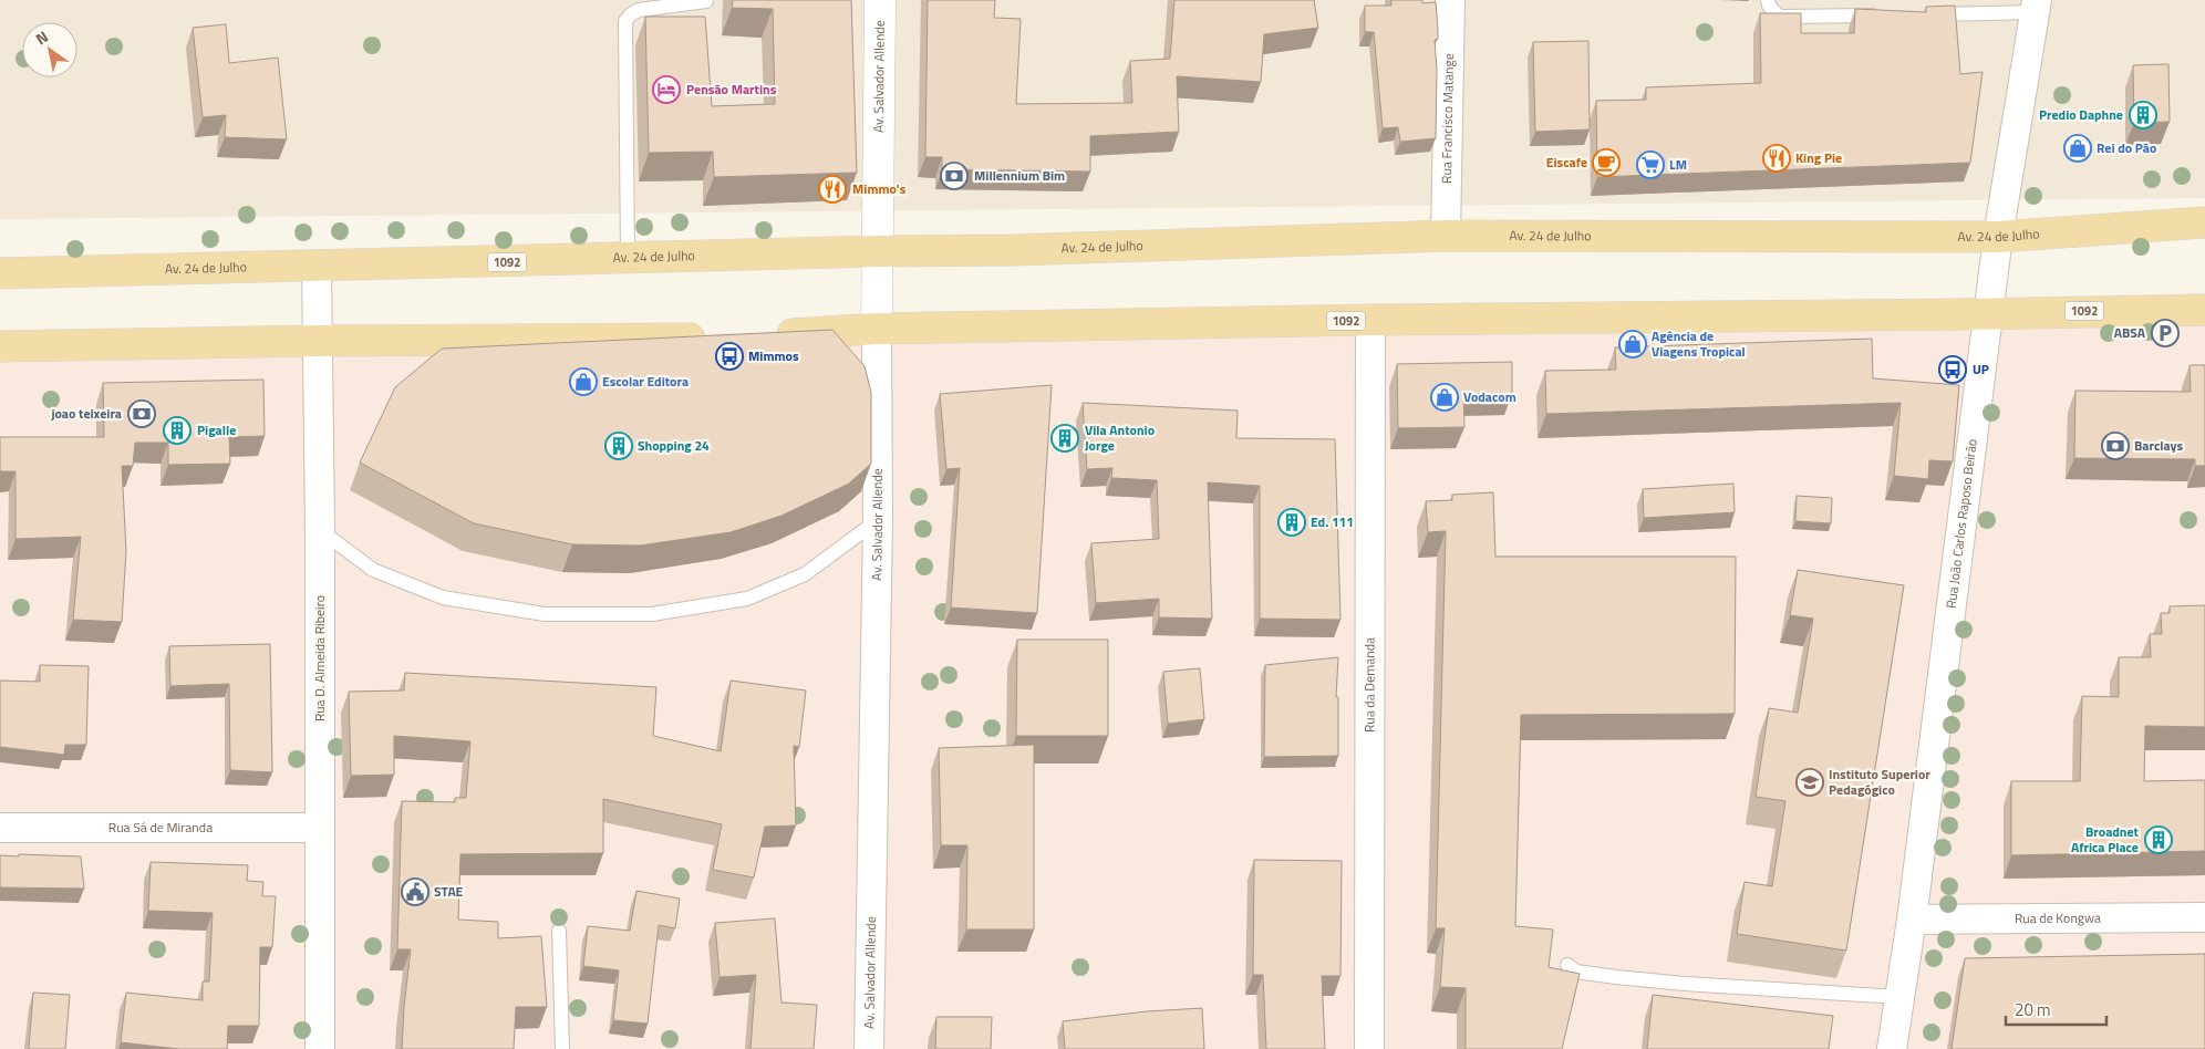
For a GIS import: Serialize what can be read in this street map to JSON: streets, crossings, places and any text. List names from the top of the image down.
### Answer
{
  "streets": {
    "main road": ["Av. 24 de Julho", "1092"],
    "street": [
      "Av. Salvador Allende",
      "Rua Francisco Matange",
      "Rua João Carlos Raposo Beirão",
      "Rua D. Almeida Ribeiro",
      "Rua da Demanda",
      "Rua Sá de Miranda",
      "Rua de Kongwa"
    ]
  },
  "crossings": [
    ["Av. Salvador Allende", "Av. 24 de Julho"],
    ["Av. Salvador Allende", "1092"],
    ["Rua Francisco Matange", "Av. 24 de Julho"],
    ["Av. 24 de Julho", "Rua João Carlos Raposo Beirão"],
    ["Av. 24 de Julho", "Rua D. Almeida Ribeiro"],
    ["1092", "Rua João Carlos Raposo Beirão"],
    ["1092", "Rua da Demanda"],
    ["Rua João Carlos Raposo Beirão", "Rua de Kongwa"],
    ["Rua D. Almeida Ribeiro", "Rua Sá de Miranda"]
  ],
  "places": {
    "hotel": ["Pensão Martins"],
    "building": [
      "Predio Daphne",
      "Pigalle",
      "Vila Antonio Jorge",
      "Shopping 24",
      "Ed. 111",
      "Broadnet Africa Place"
    ],
    "shop": [
      "Rei do Pão",
      "Agência de Viagens Tropical",
      "Escolar Editora",
      "Vodacom"
    ],
    "restaurant": ["King Pie", "Mimmo's"],
    "cafe": ["Eiscafe"],
    "supermarket": ["LM"],
    "bank": ["Millennium Bim", "joao teixeira", "Barclays"],
    "parking": ["ABSA"],
    "bus stop": ["Mimmos", "UP"],
    "school or university": ["Instituto Superior Pedagógico"],
    "public building": ["STAE"]
  },
  "scale_bar": "20 m",
  "north": "top left"
}
